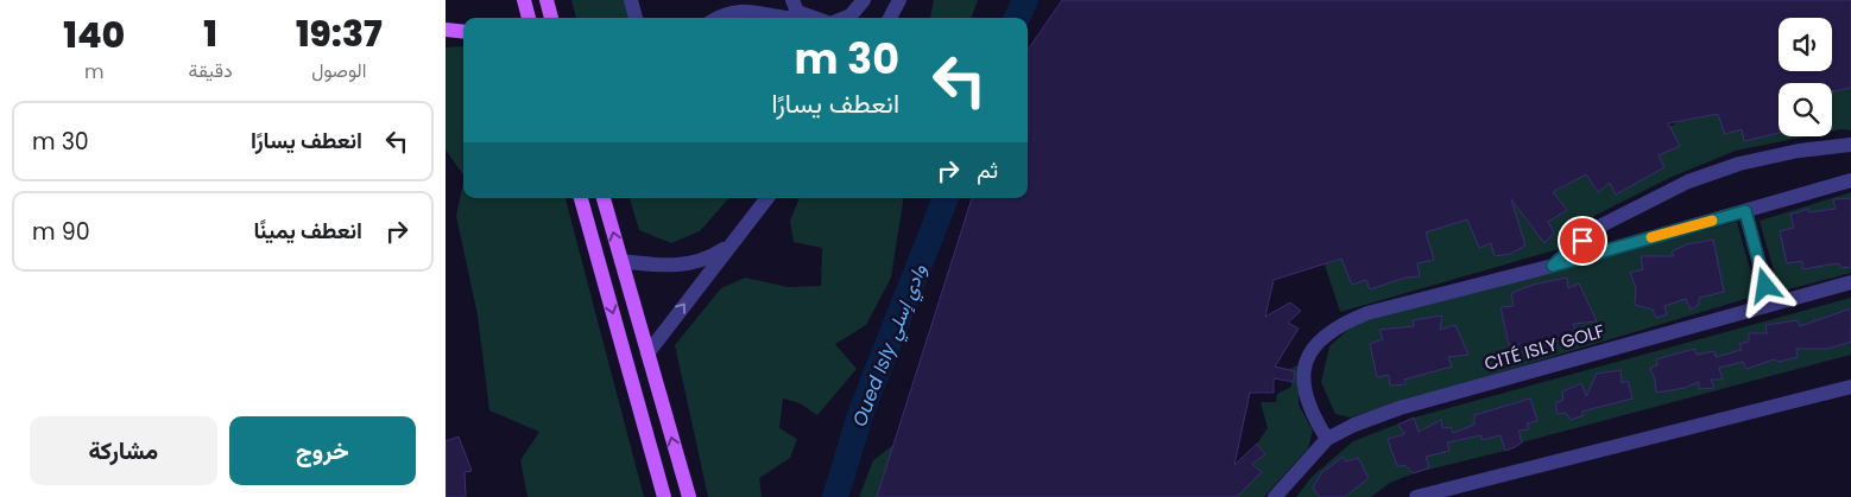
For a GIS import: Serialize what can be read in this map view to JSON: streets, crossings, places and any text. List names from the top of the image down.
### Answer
{
  "streets": {
    "street": ["CITÉ ISLY GOLF"]
  },
  "water": ["Oued Isly وادي إسلي"],
  "page": {
    "eta": [
      "19:37",
      "الوصول",
      "1",
      "دقيقة",
      "140",
      "m"
    ],
    "turn": ["30 m", "انعطف يسارًا"],
    "list": [
      {
        "name": "انعطف يسارًا",
        "value": "30 m"
      },
      {
        "name": "انعطف يمينًا",
        "value": "90 m"
      }
    ],
    "then": "ثم",
    "buttons": ["خروج", "مشاركة"]
  }
}
